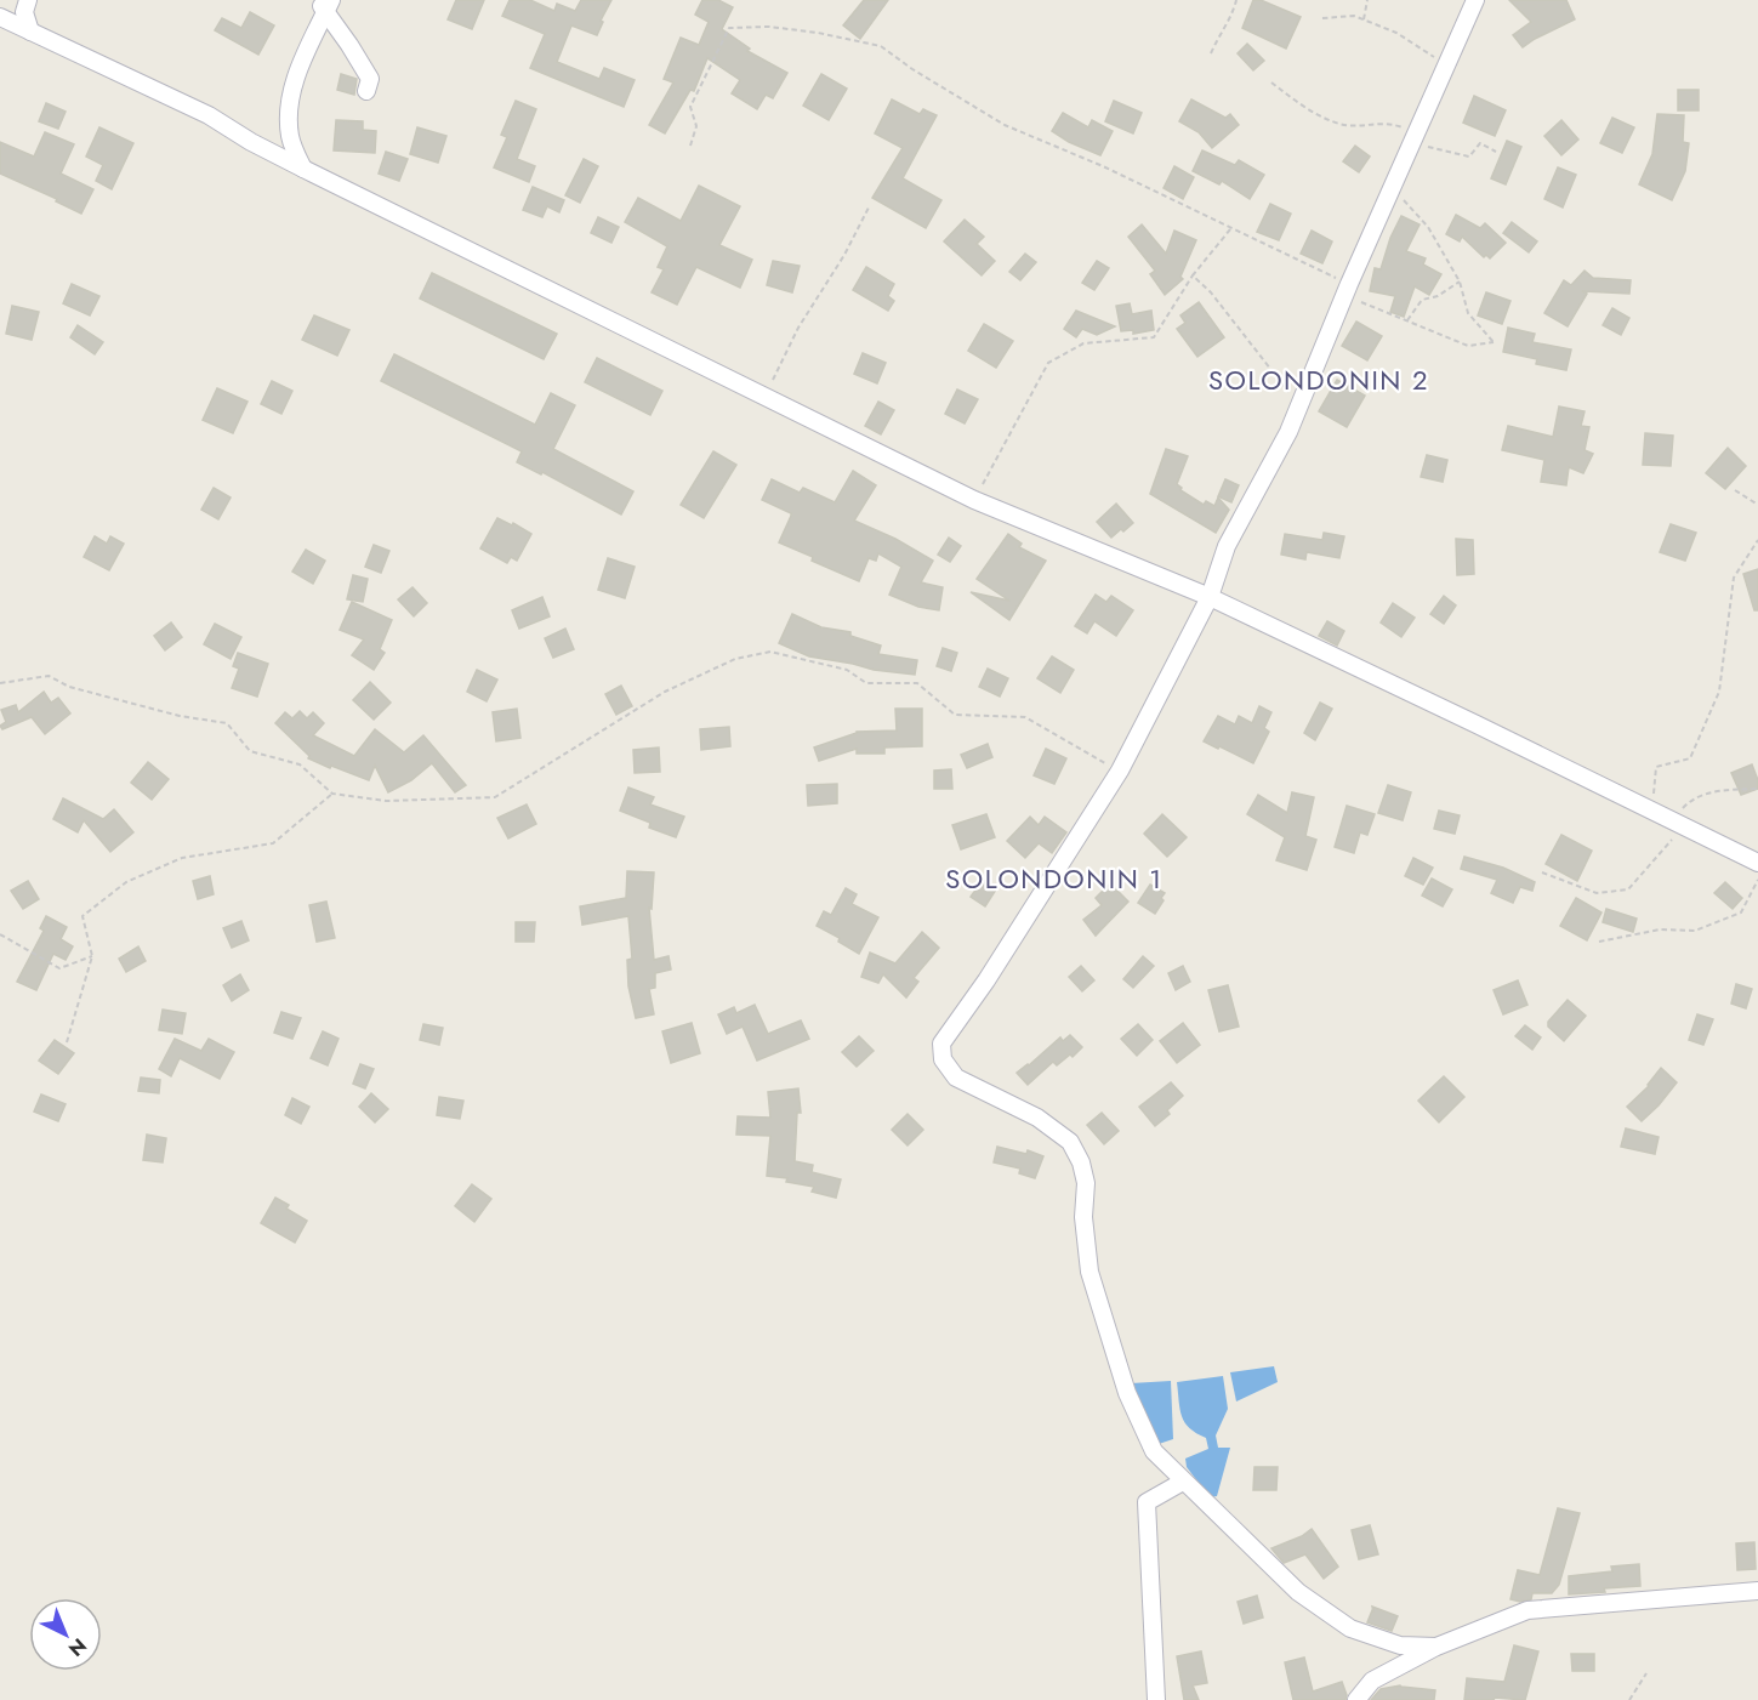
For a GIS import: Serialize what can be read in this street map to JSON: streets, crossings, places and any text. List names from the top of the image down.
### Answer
{
  "districts": ["SOLONDONIN 2", "SOLONDONIN 1"],
  "north": "bottom right"
}
